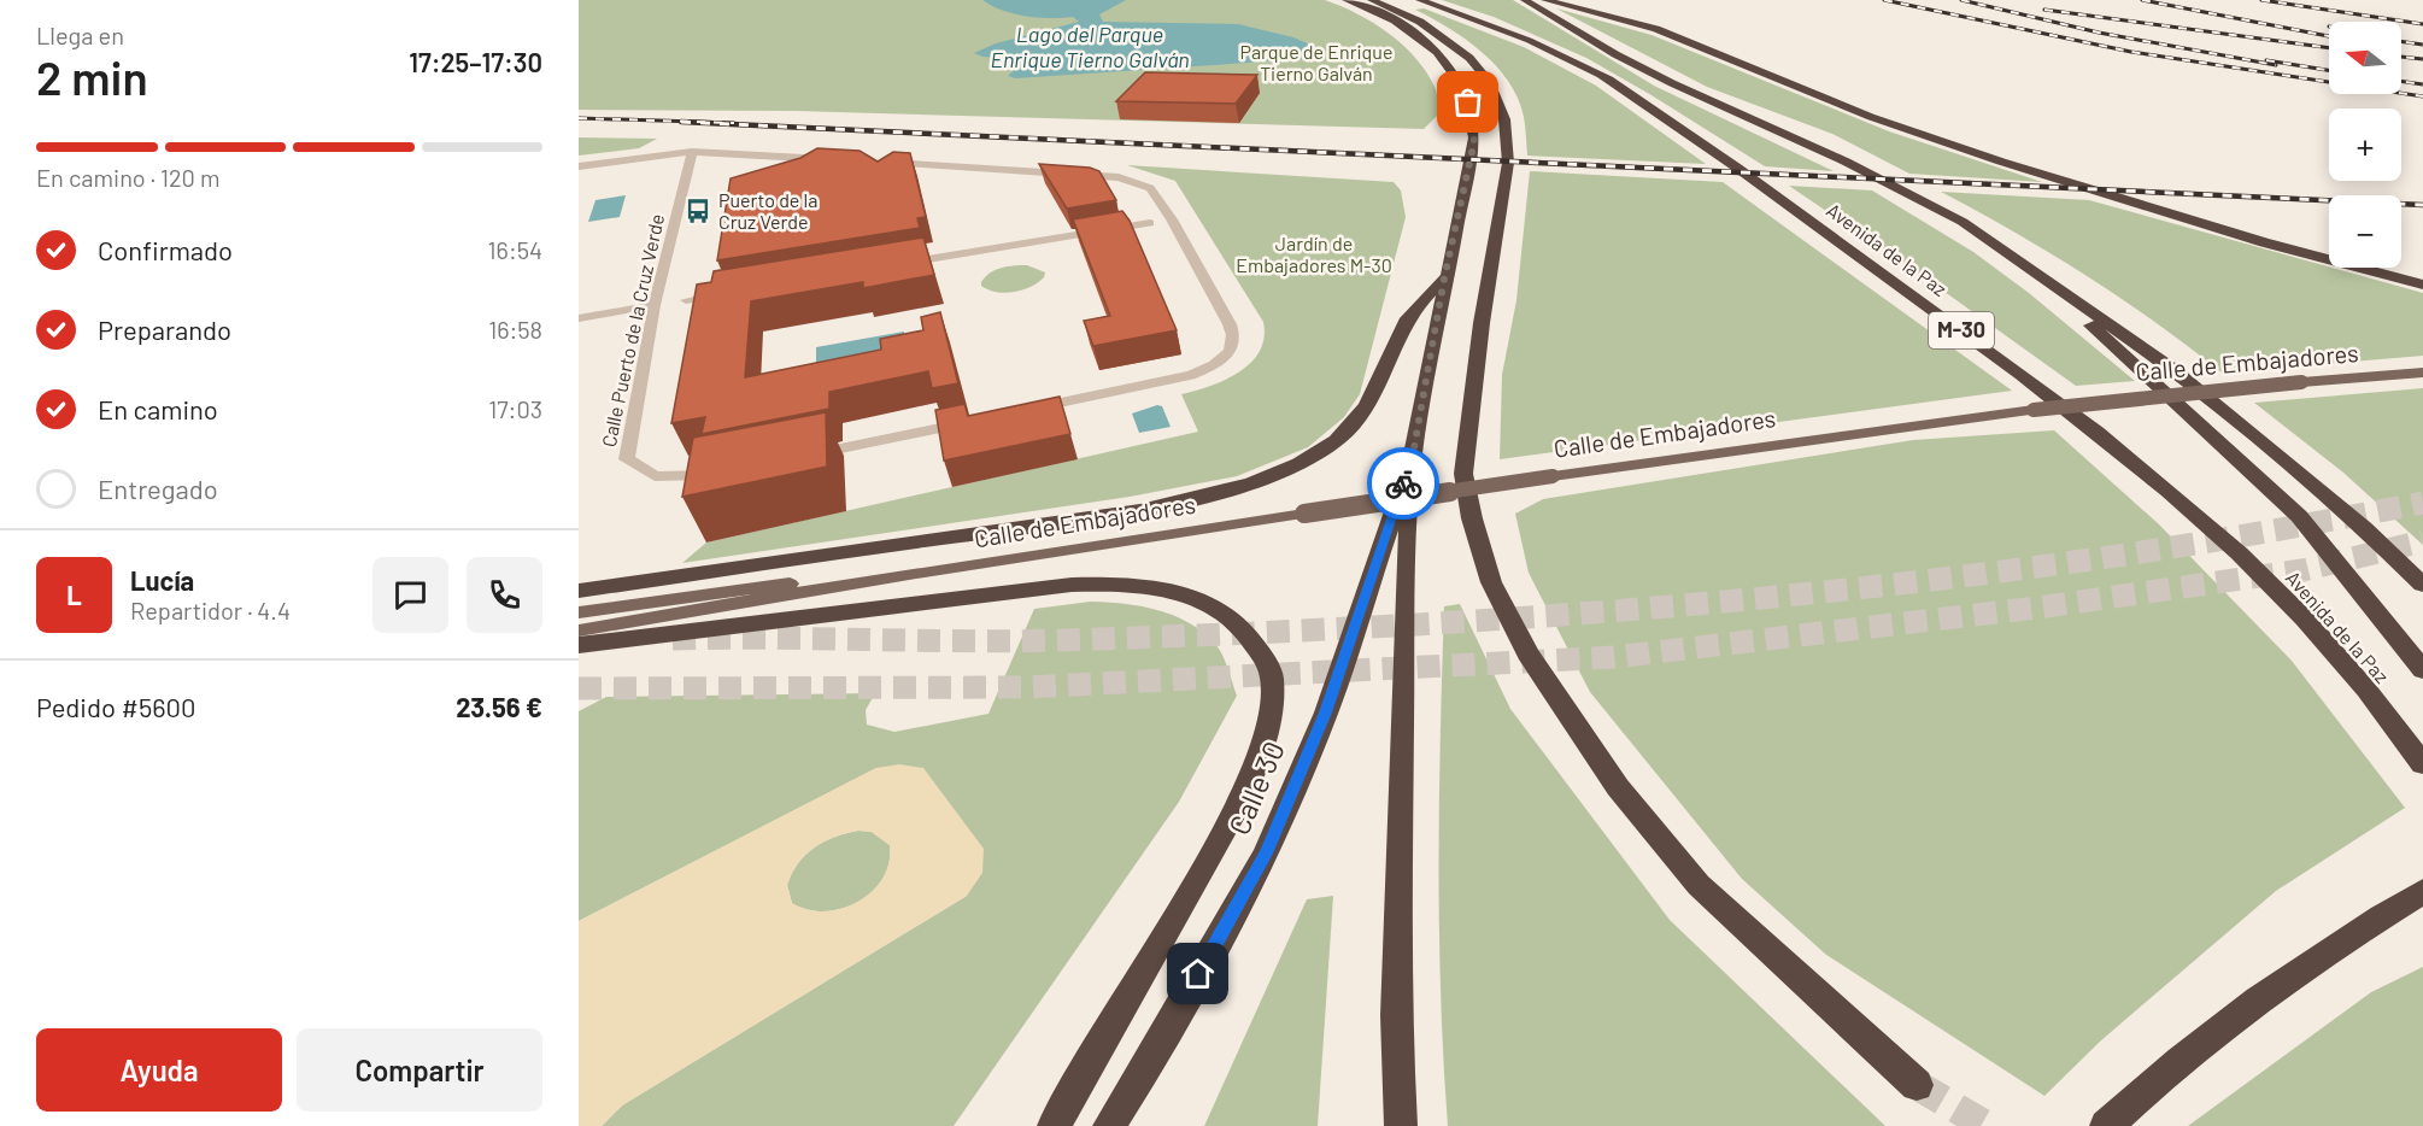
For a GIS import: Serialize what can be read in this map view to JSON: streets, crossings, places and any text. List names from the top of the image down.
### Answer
{
  "streets": {
    "highway": ["Avenida de la Paz", "M-30", "Calle 30"],
    "main road": ["Calle de Embajadores"],
    "street": ["Calle Puerto de la Cruz Verde"]
  },
  "water": ["Lago del Parque Enrique Tierno Galván"],
  "parks": ["Parque de Enrique Tierno Galván", "Jardín de Embajadores M-30"],
  "places": {
    "bus stop": ["Puerto de la Cruz Verde"]
  },
  "north": "left",
  "page": {
    "heading": ["2 min", "Llega en", "17:25–17:30"],
    "panel": [
      "Lucía",
      "Repartidor · 4.4",
      "Pedido #5600",
      "23.56 €"
    ],
    "map_buttons": ["+", "−"],
    "bar": "En camino · 120 m",
    "list": [
      ["Confirmado", "16:54"],
      ["Preparando", "16:58"],
      ["En camino", "17:03"],
      "Entregado"
    ],
    "round": "L",
    "buttons": ["Ayuda", "Compartir"]
  }
}
